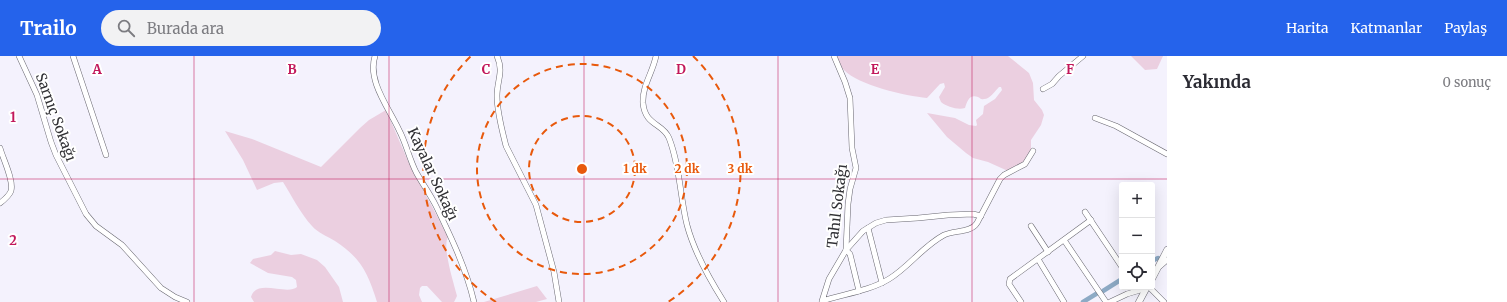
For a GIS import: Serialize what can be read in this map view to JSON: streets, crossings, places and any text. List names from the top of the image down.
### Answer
{
  "streets": {
    "street": ["Sarnıç Sokağı", "Kayalar Sokağı", "Tahıl Sokağı"]
  },
  "page": {
    "header": "Trailo",
    "search": "Burada ara",
    "nav": ["Harita", "Katmanlar", "Paylaş"],
    "heading": ["Yakında", "0 sonuç"],
    "map_buttons": ["+", "−"]
  },
  "grid": {
    "columns": [
      "A",
      "B",
      "C",
      "D",
      "E",
      "F"
    ],
    "rows": ["1", "2"]
  },
  "rings": ["1 dk", "2 dk", "3 dk"]
}
